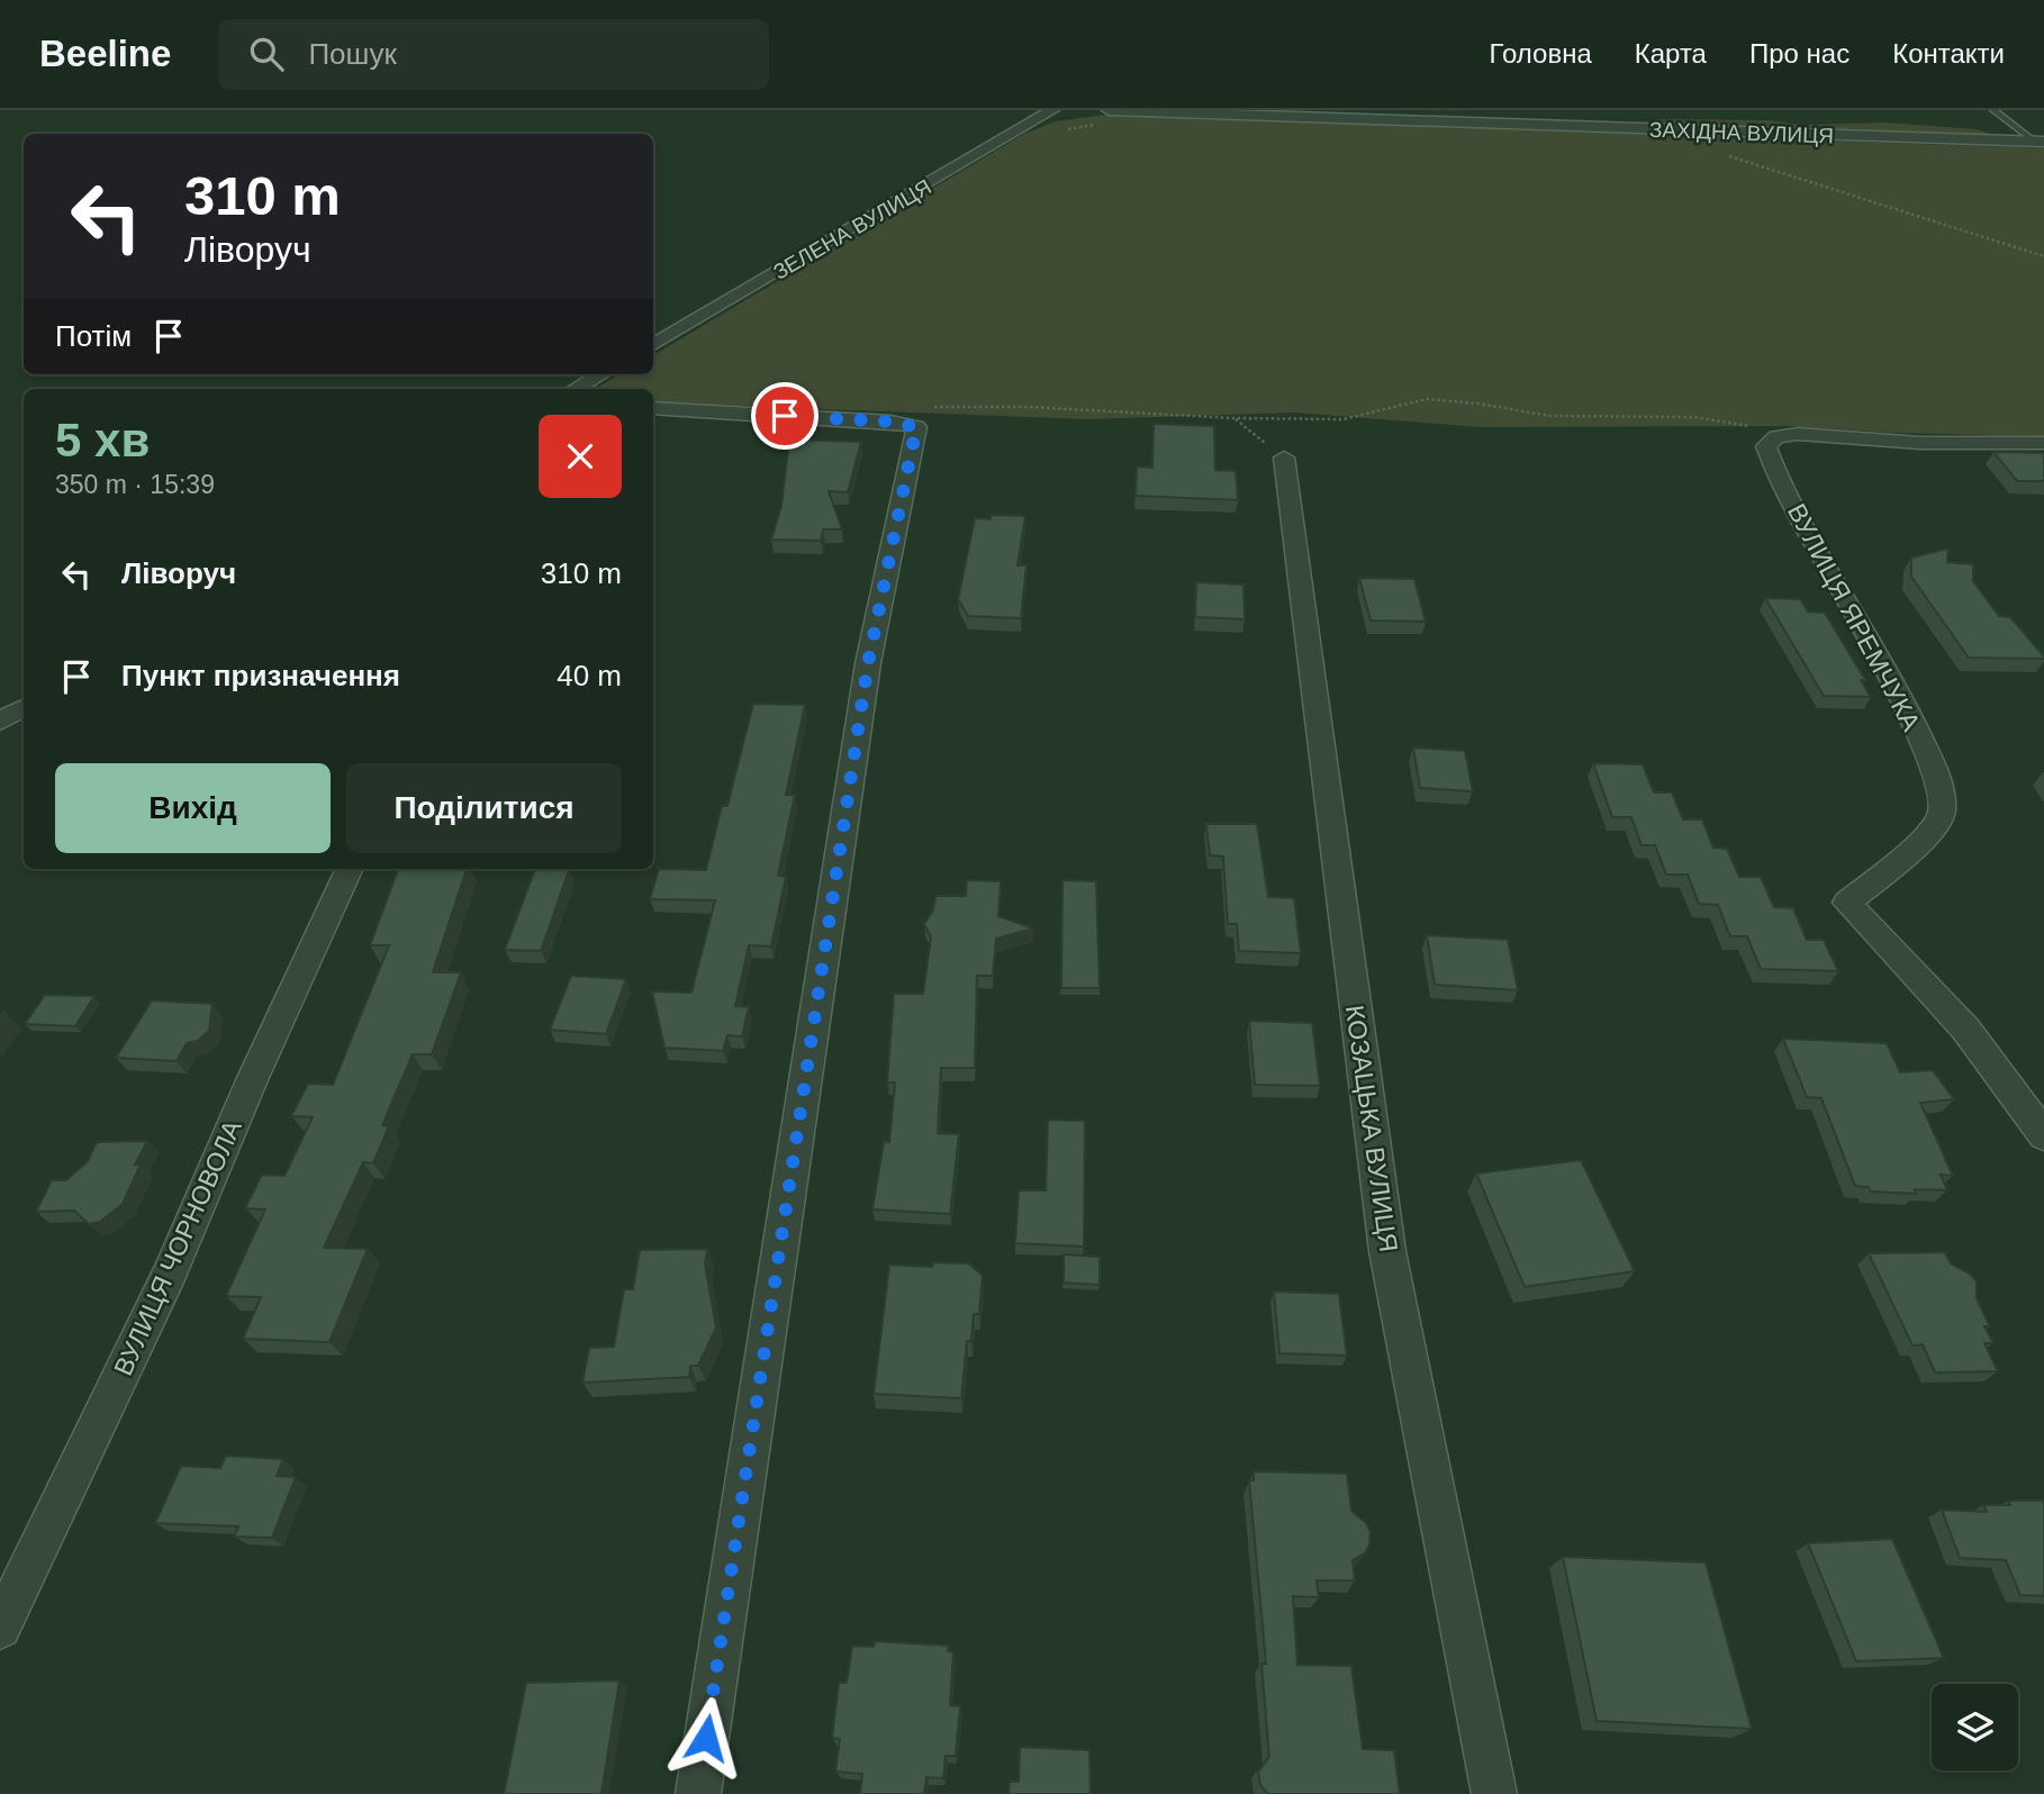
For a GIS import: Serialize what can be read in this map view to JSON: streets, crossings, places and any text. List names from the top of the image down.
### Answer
{
  "streets": {
    "street": [
      "ЗАХІДНА ВУЛИЦЯ",
      "ЗЕЛЕНА ВУЛИЦЯ",
      "ВУЛИЦЯ ЯРЕМЧУКА",
      "КОЗАЦЬКА ВУЛИЦЯ",
      "ВУЛИЦЯ ЧОРНОВОЛА"
    ]
  },
  "page": {
    "header": "Beeline",
    "search": "Пошук",
    "nav": [
      "Головна",
      "Карта",
      "Про нас",
      "Контакти"
    ],
    "turn": ["310 m", "Ліворуч"],
    "then": "Потім",
    "heading": ["5 хв", "350 m · 15:39"],
    "list": [
      {
        "name": "Ліворуч",
        "value": "310 m"
      },
      {
        "name": "Пункт призначення",
        "value": "40 m"
      }
    ],
    "buttons": ["Вихід", "Поділитися"]
  }
}
